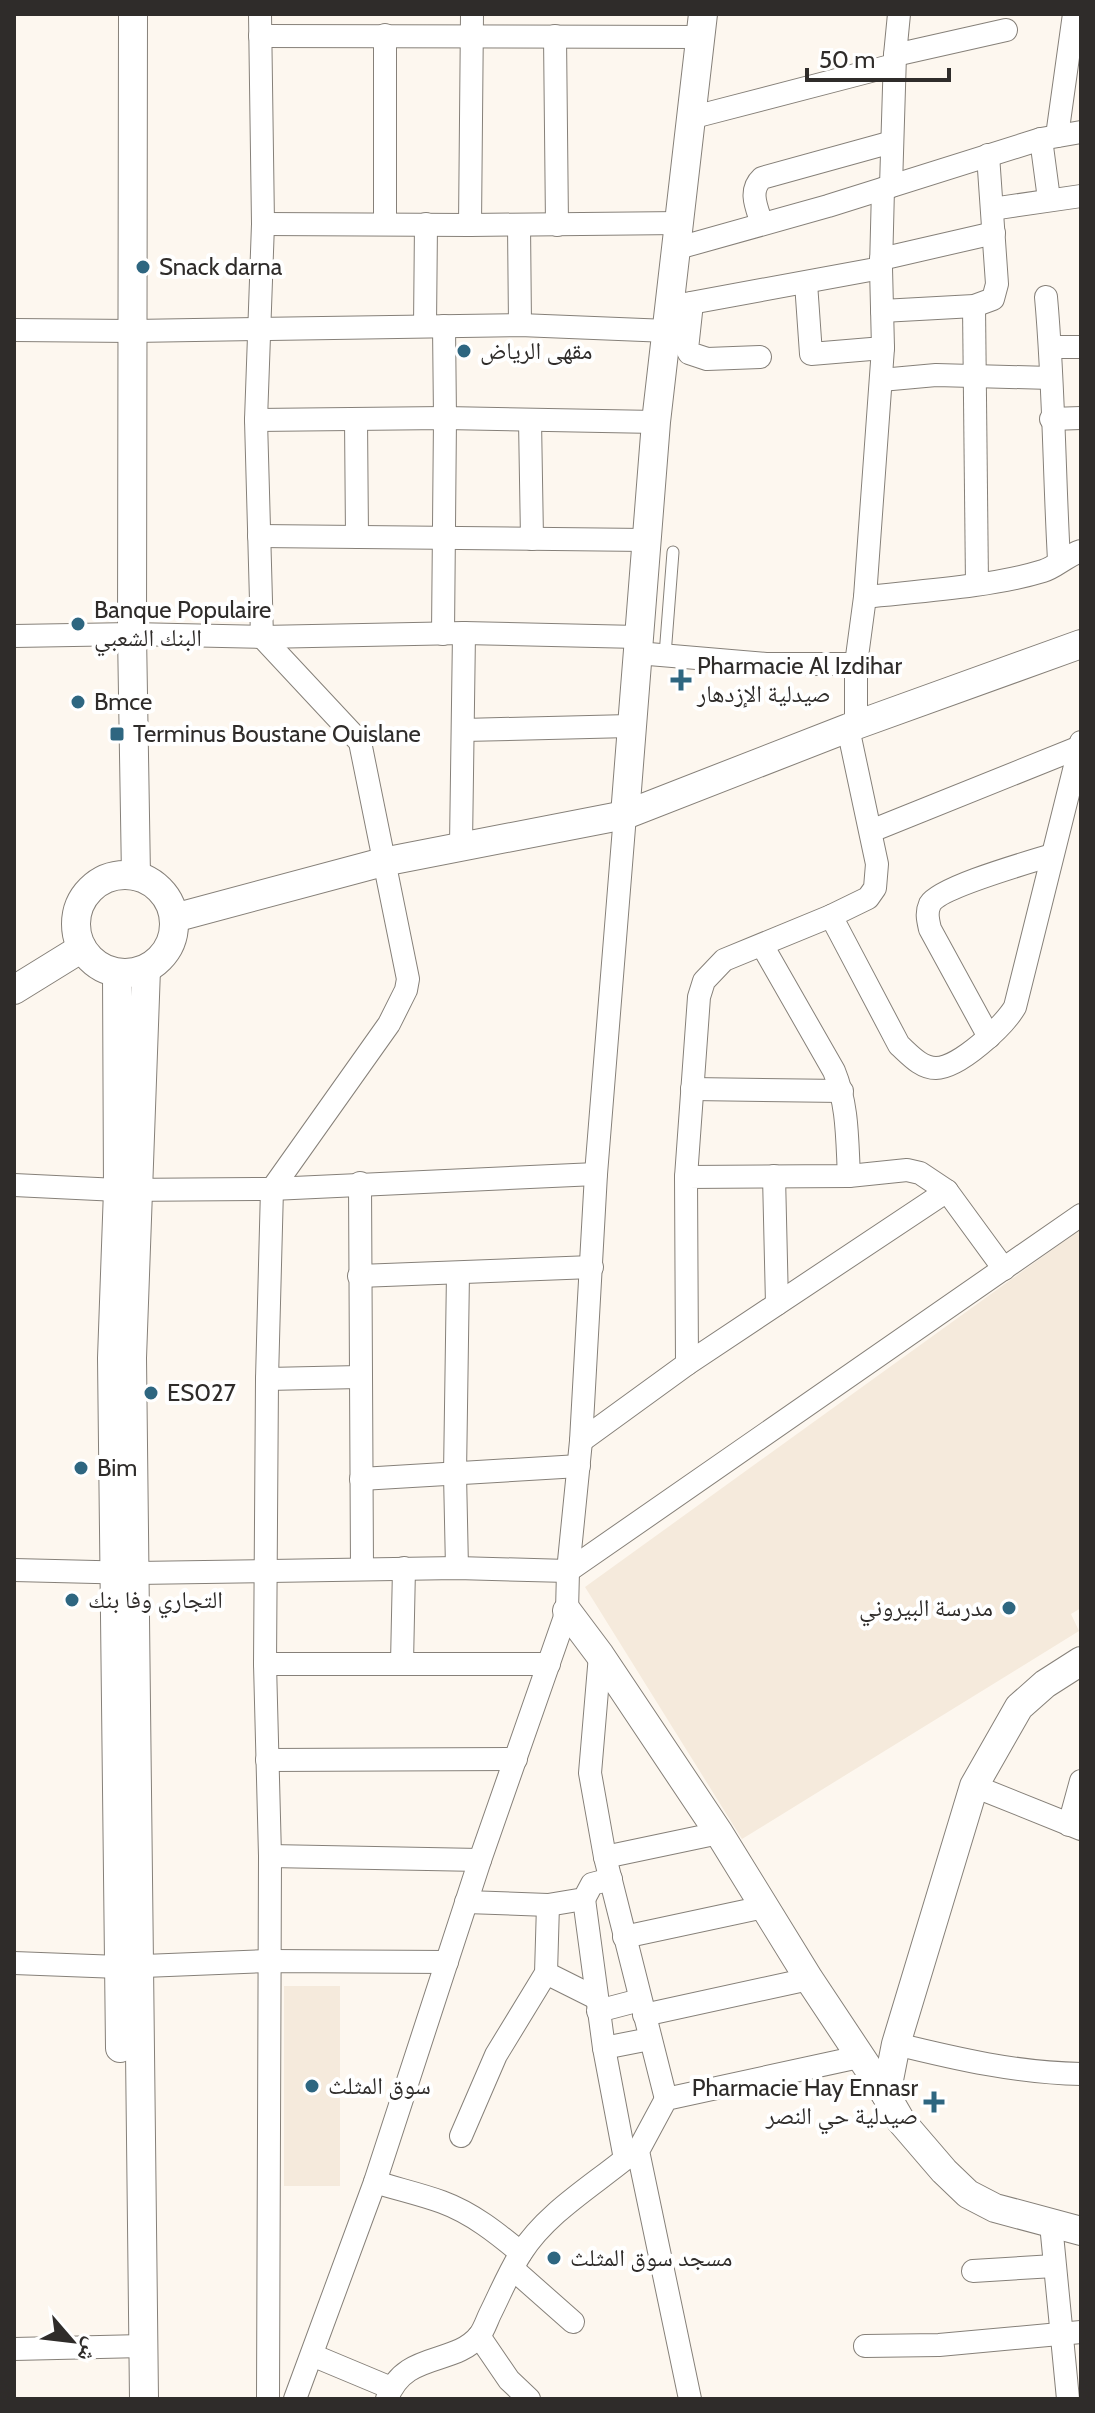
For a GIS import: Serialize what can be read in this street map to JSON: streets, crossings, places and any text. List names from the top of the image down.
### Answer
{
  "places": {
    "other": [
      "Snack darna",
      "مقهى الرياض",
      "Banque Populaire البنك الشعبي",
      "Bmce",
      "ES027",
      "Bim",
      "التجاري وفا بنك",
      "مدرسة البيروني",
      "سوق المثلث",
      "مسجد سوق المثلث"
    ],
    "health": ["Pharmacie Al Izdihar صيدلية الإزدهار", "Pharmacie Hay Ennasr صيدلية حي النصر"],
    "transit": ["Terminus Boustane Ouislane"]
  },
  "scale_bar": "50 m",
  "north": "bottom right"
}
